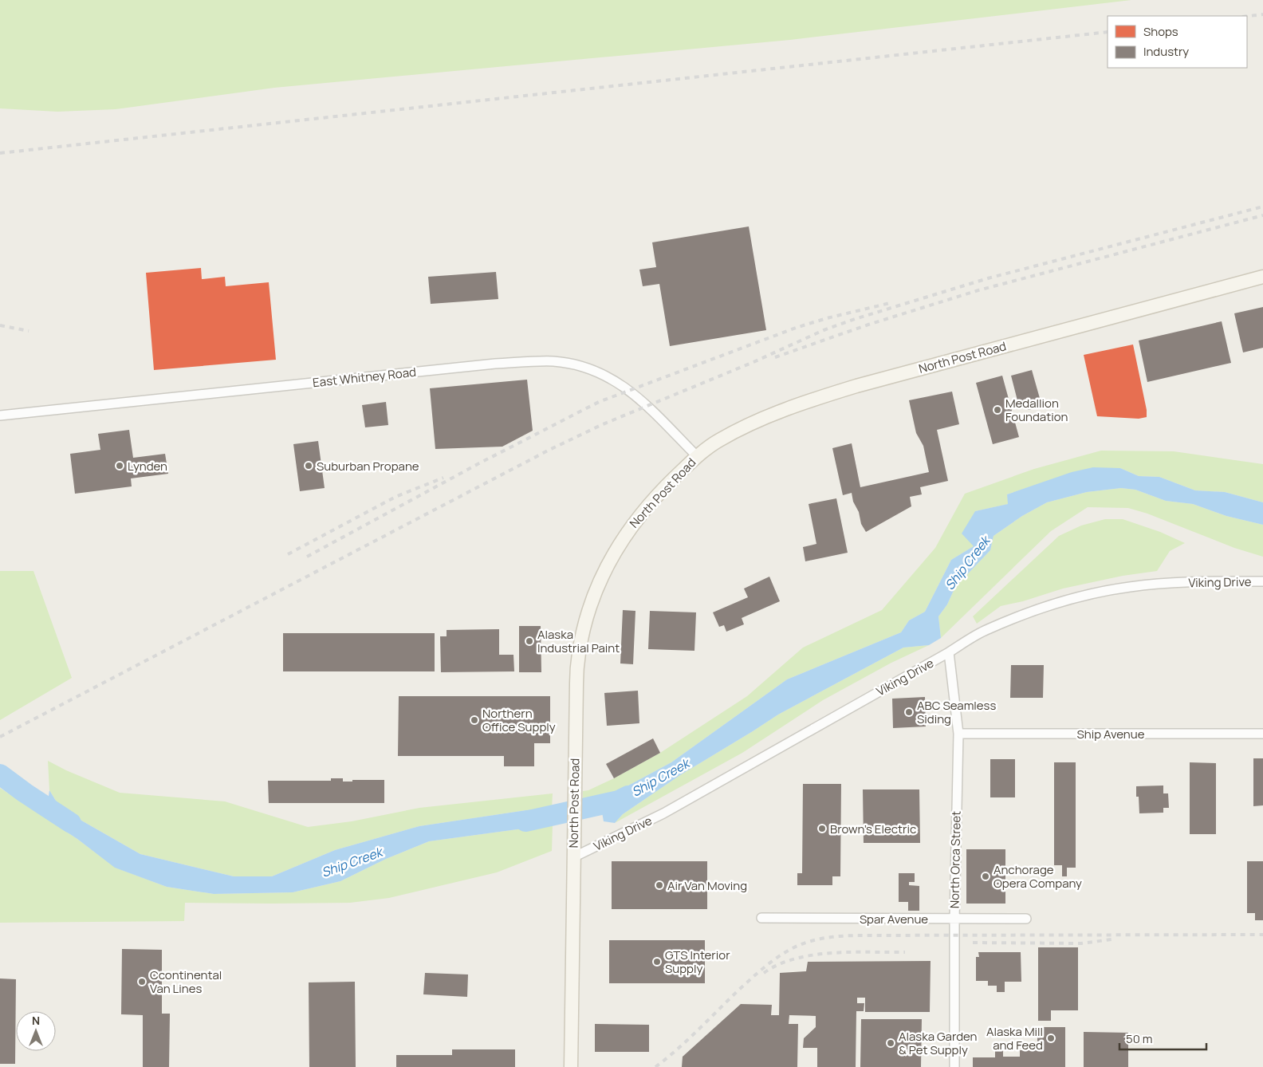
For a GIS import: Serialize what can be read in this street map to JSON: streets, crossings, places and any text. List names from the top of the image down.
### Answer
{
  "streets": {
    "street": [
      "North Post Road",
      "East Whitney Road",
      "Viking Drive",
      "Ship Avenue",
      "North Orca Street",
      "Spar Avenue"
    ]
  },
  "crossings": [
    ["North Post Road", "East Whitney Road"],
    ["North Post Road", "Viking Drive"],
    ["Viking Drive", "North Orca Street"],
    ["Ship Avenue", "North Orca Street"],
    ["North Orca Street", "Spar Avenue"]
  ],
  "water": ["Ship Creek"],
  "places": [
    "Medallion Foundation",
    "Lynden",
    "Suburban Propane",
    "Alaska Industrial Paint",
    "ABC Seamless Siding",
    "Northern Office Supply",
    "Brown's Electric",
    "Anchorage Opera Company",
    "Air Van Moving",
    "GTS Interior Supply",
    "Ccontinental Van Lines",
    "Alaska Mill and Feed",
    "Alaska Garden & Pet Supply"
  ],
  "legend": ["Shops", "Industry"],
  "scale_bar": "50 m",
  "north": "top"
}
